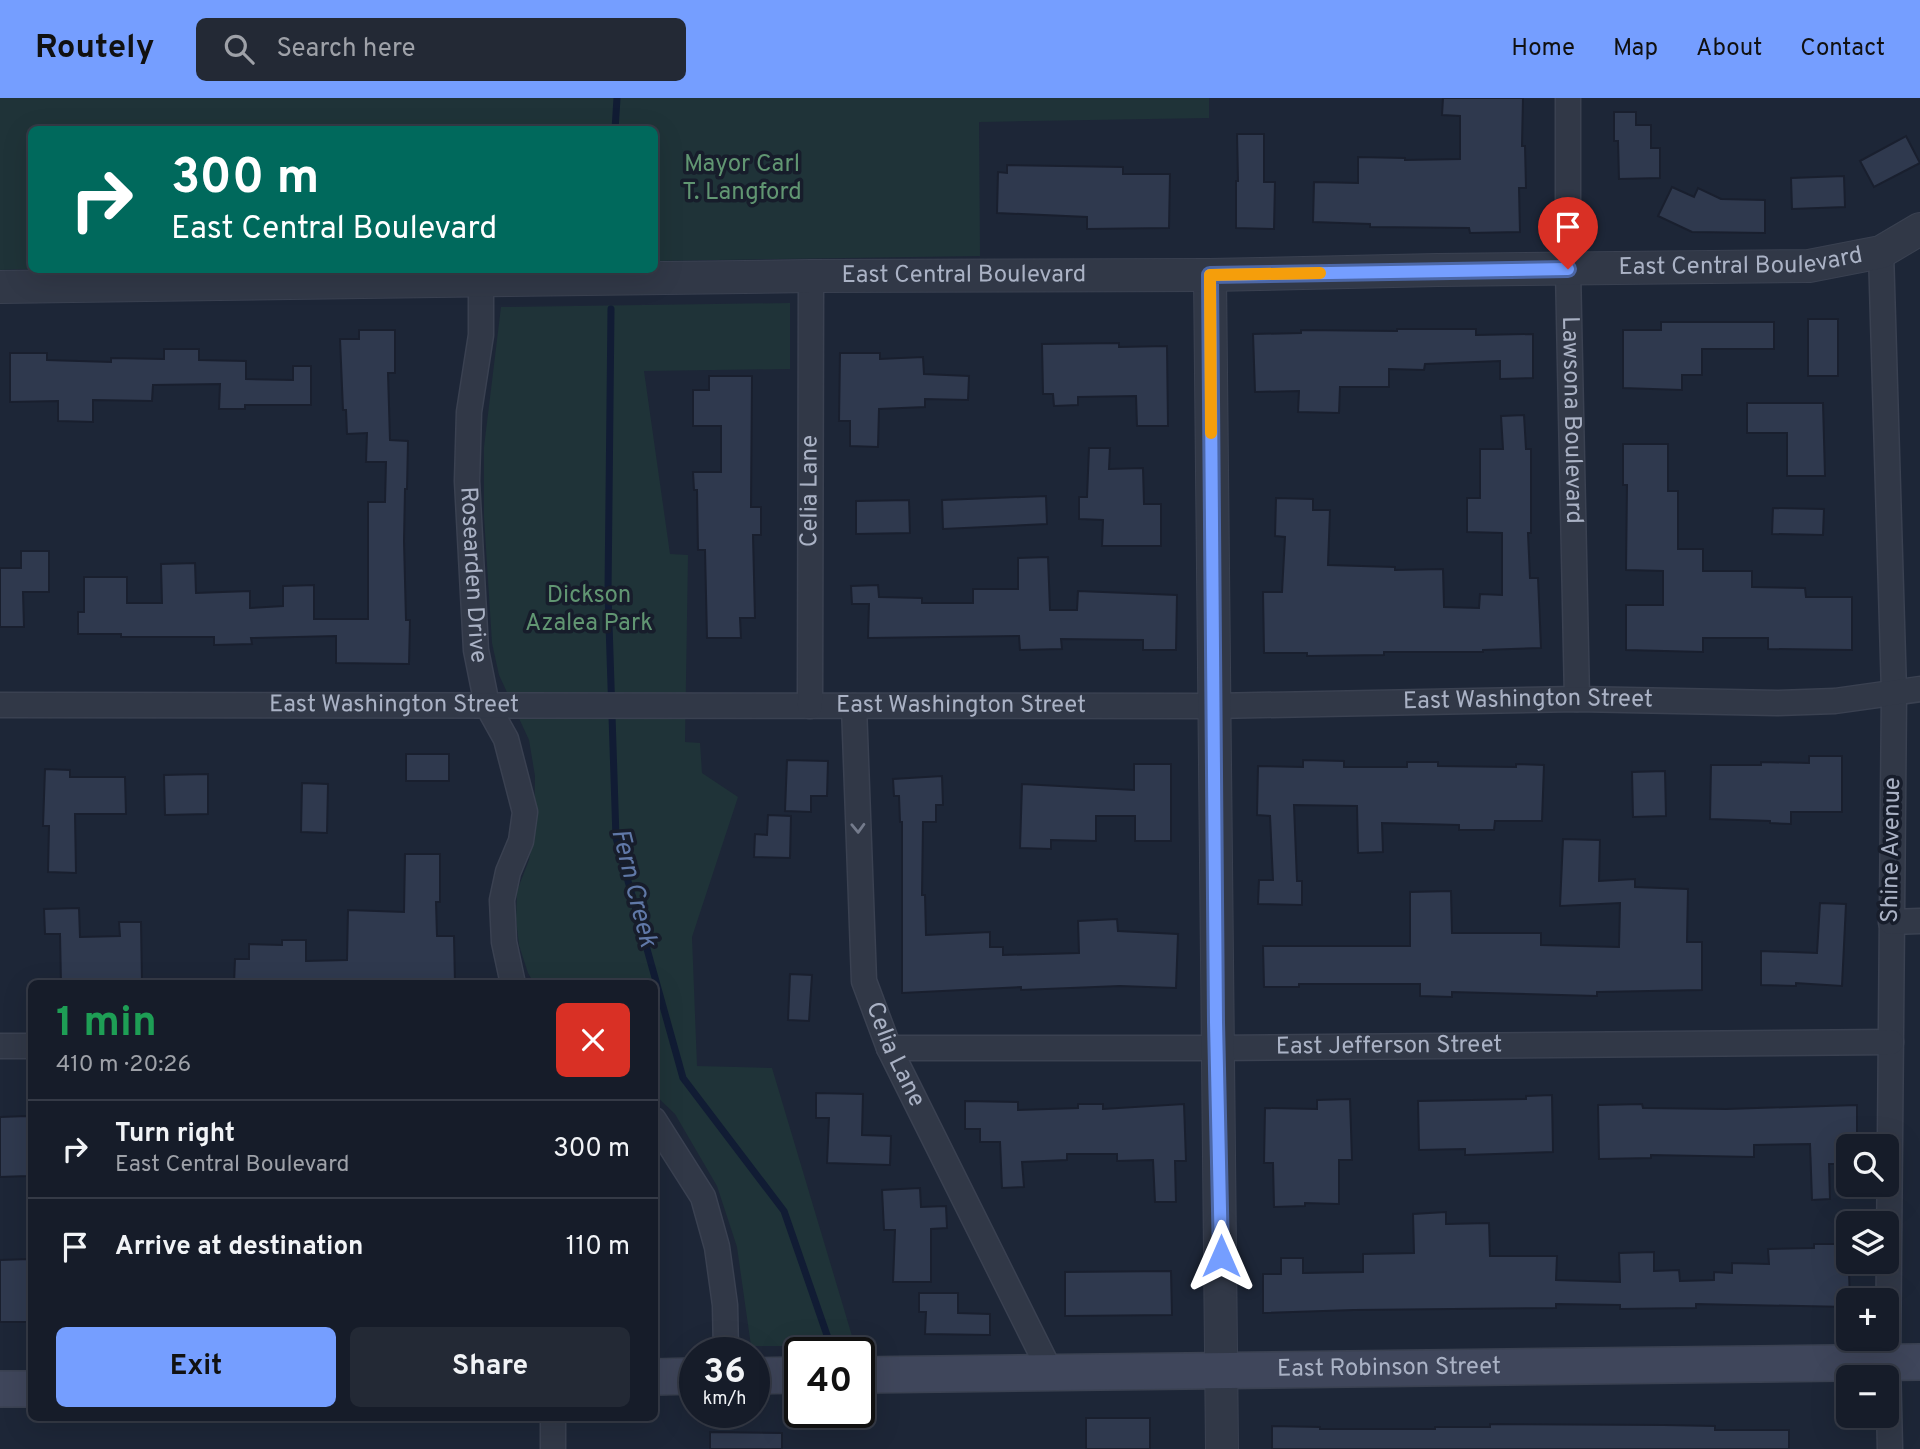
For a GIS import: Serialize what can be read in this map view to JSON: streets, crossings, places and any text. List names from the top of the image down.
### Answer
{
  "streets": {
    "main road": ["East Robinson Street"],
    "street": [
      "East Central Boulevard",
      "Lawsona Boulevard",
      "Celia Lane",
      "Rosearden Drive",
      "East Washington Street",
      "Shine Avenue",
      "East Jefferson Street"
    ]
  },
  "crossings": [
    ["East Central Boulevard", "Lawsona Boulevard"],
    ["East Central Boulevard", "Celia Lane"],
    ["East Central Boulevard", "Rosearden Drive"],
    ["East Central Boulevard", "Shine Avenue"],
    ["Lawsona Boulevard", "East Washington Street"],
    ["Celia Lane", "East Washington Street"],
    ["Celia Lane", "East Jefferson Street"],
    ["Celia Lane", "East Robinson Street"],
    ["Rosearden Drive", "East Washington Street"],
    ["East Washington Street", "Shine Avenue"],
    ["Shine Avenue", "East Jefferson Street"],
    ["Shine Avenue", "East Robinson Street"]
  ],
  "water": ["Fern Creek"],
  "parks": ["Mayor Carl T. Langford", "Dickson Azalea Park"],
  "page": {
    "header": "Routely",
    "search": "Search here",
    "nav": [
      "Home",
      "Map",
      "About",
      "Contact"
    ],
    "turn": ["300 m", "East Central Boulevard"],
    "heading": ["1 min", "410 m · 20:26"],
    "list": [
      {
        "name": "Turn right",
        "note": "East Central Boulevard",
        "value": "300 m"
      },
      {
        "name": "Arrive at destination",
        "value": "110 m"
      }
    ],
    "map_buttons": ["+", "−"],
    "buttons": ["Exit", "Share"],
    "speed": "36 km/h",
    "limit": "40"
  }
}
